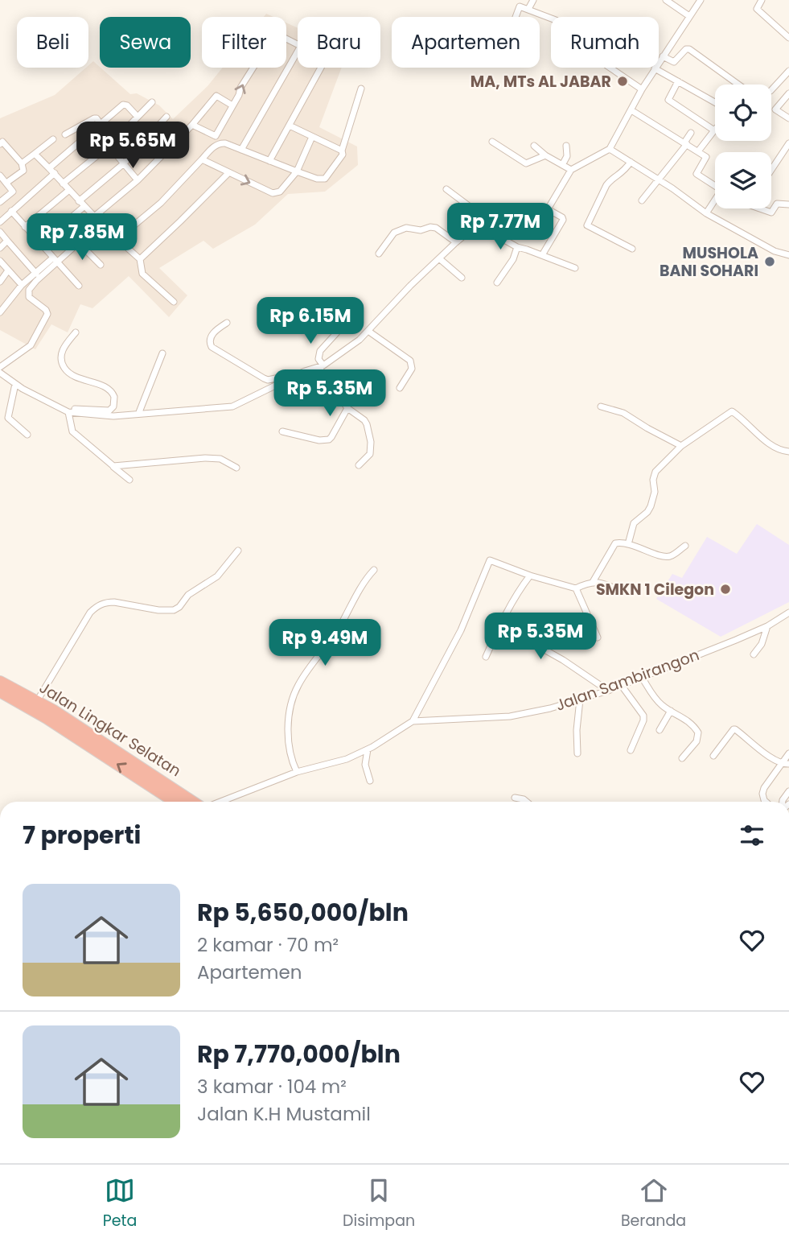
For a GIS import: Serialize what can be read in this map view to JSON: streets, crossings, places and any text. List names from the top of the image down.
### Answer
{
  "streets": {
    "highway": ["Jalan Lingkar Selatan"],
    "street": ["Jalan Sambirangon"]
  },
  "places": ["MA, MTs AL JABAR", "MUSHOLA BANI SOHARI", "SMKN 1 Cilegon"],
  "page": {
    "chip": [
      "Beli",
      "Sewa",
      "Filter",
      "Baru",
      "Apartemen",
      "Rumah"
    ],
    "price": [
      "Rp 5.65M",
      "Rp 7.77M",
      "Rp 7.85M",
      "Rp 6.15M",
      "Rp 5.35M",
      "Rp 5.35M",
      "Rp 9.49M"
    ],
    "heading": "7 properti",
    "list": [
      {
        "name": "Rp 5,650,000/bln",
        "note": "2 kamar · 70 m² · Apartemen"
      },
      {
        "name": "Rp 7,770,000/bln",
        "note": "3 kamar · 104 m² · Jalan K.H Mustamil"
      }
    ],
    "tabs": ["Peta", "Disimpan", "Beranda"]
  }
}
